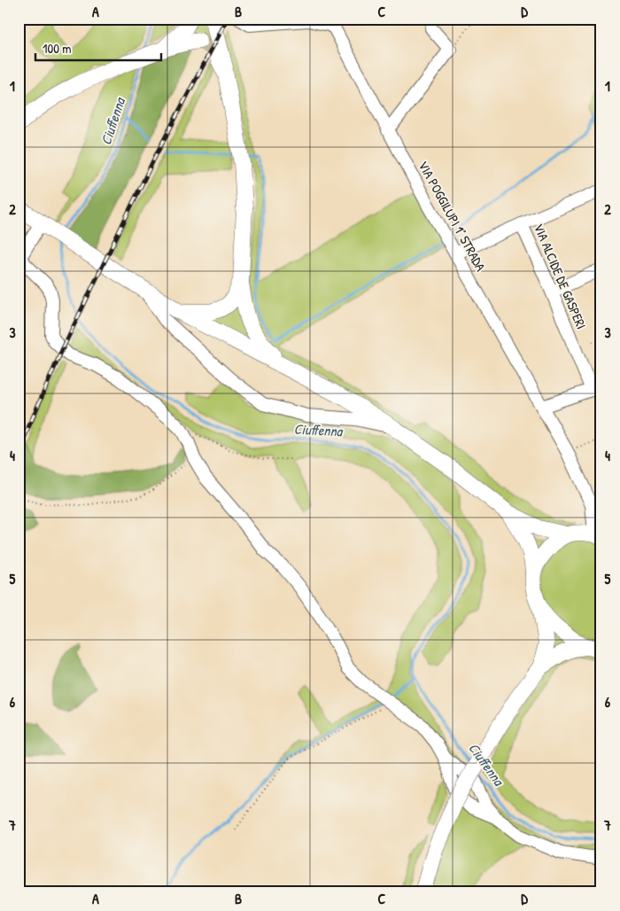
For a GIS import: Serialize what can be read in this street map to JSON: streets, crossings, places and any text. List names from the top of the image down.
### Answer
{
  "streets": {
    "street": ["VIA POGGILUPI 1° STRADA", "VIA ALCIDE DE GASPERI"]
  },
  "crossings": [
    ["VIA POGGILUPI 1° STRADA", "VIA ALCIDE DE GASPERI"]
  ],
  "water": ["Ciuffenna"],
  "scale_bar": "100 m",
  "grid": {
    "columns": [
      "A",
      "B",
      "C",
      "D"
    ],
    "rows": [
      "1",
      "2",
      "3",
      "4",
      "5",
      "6",
      "7"
    ]
  }
}
